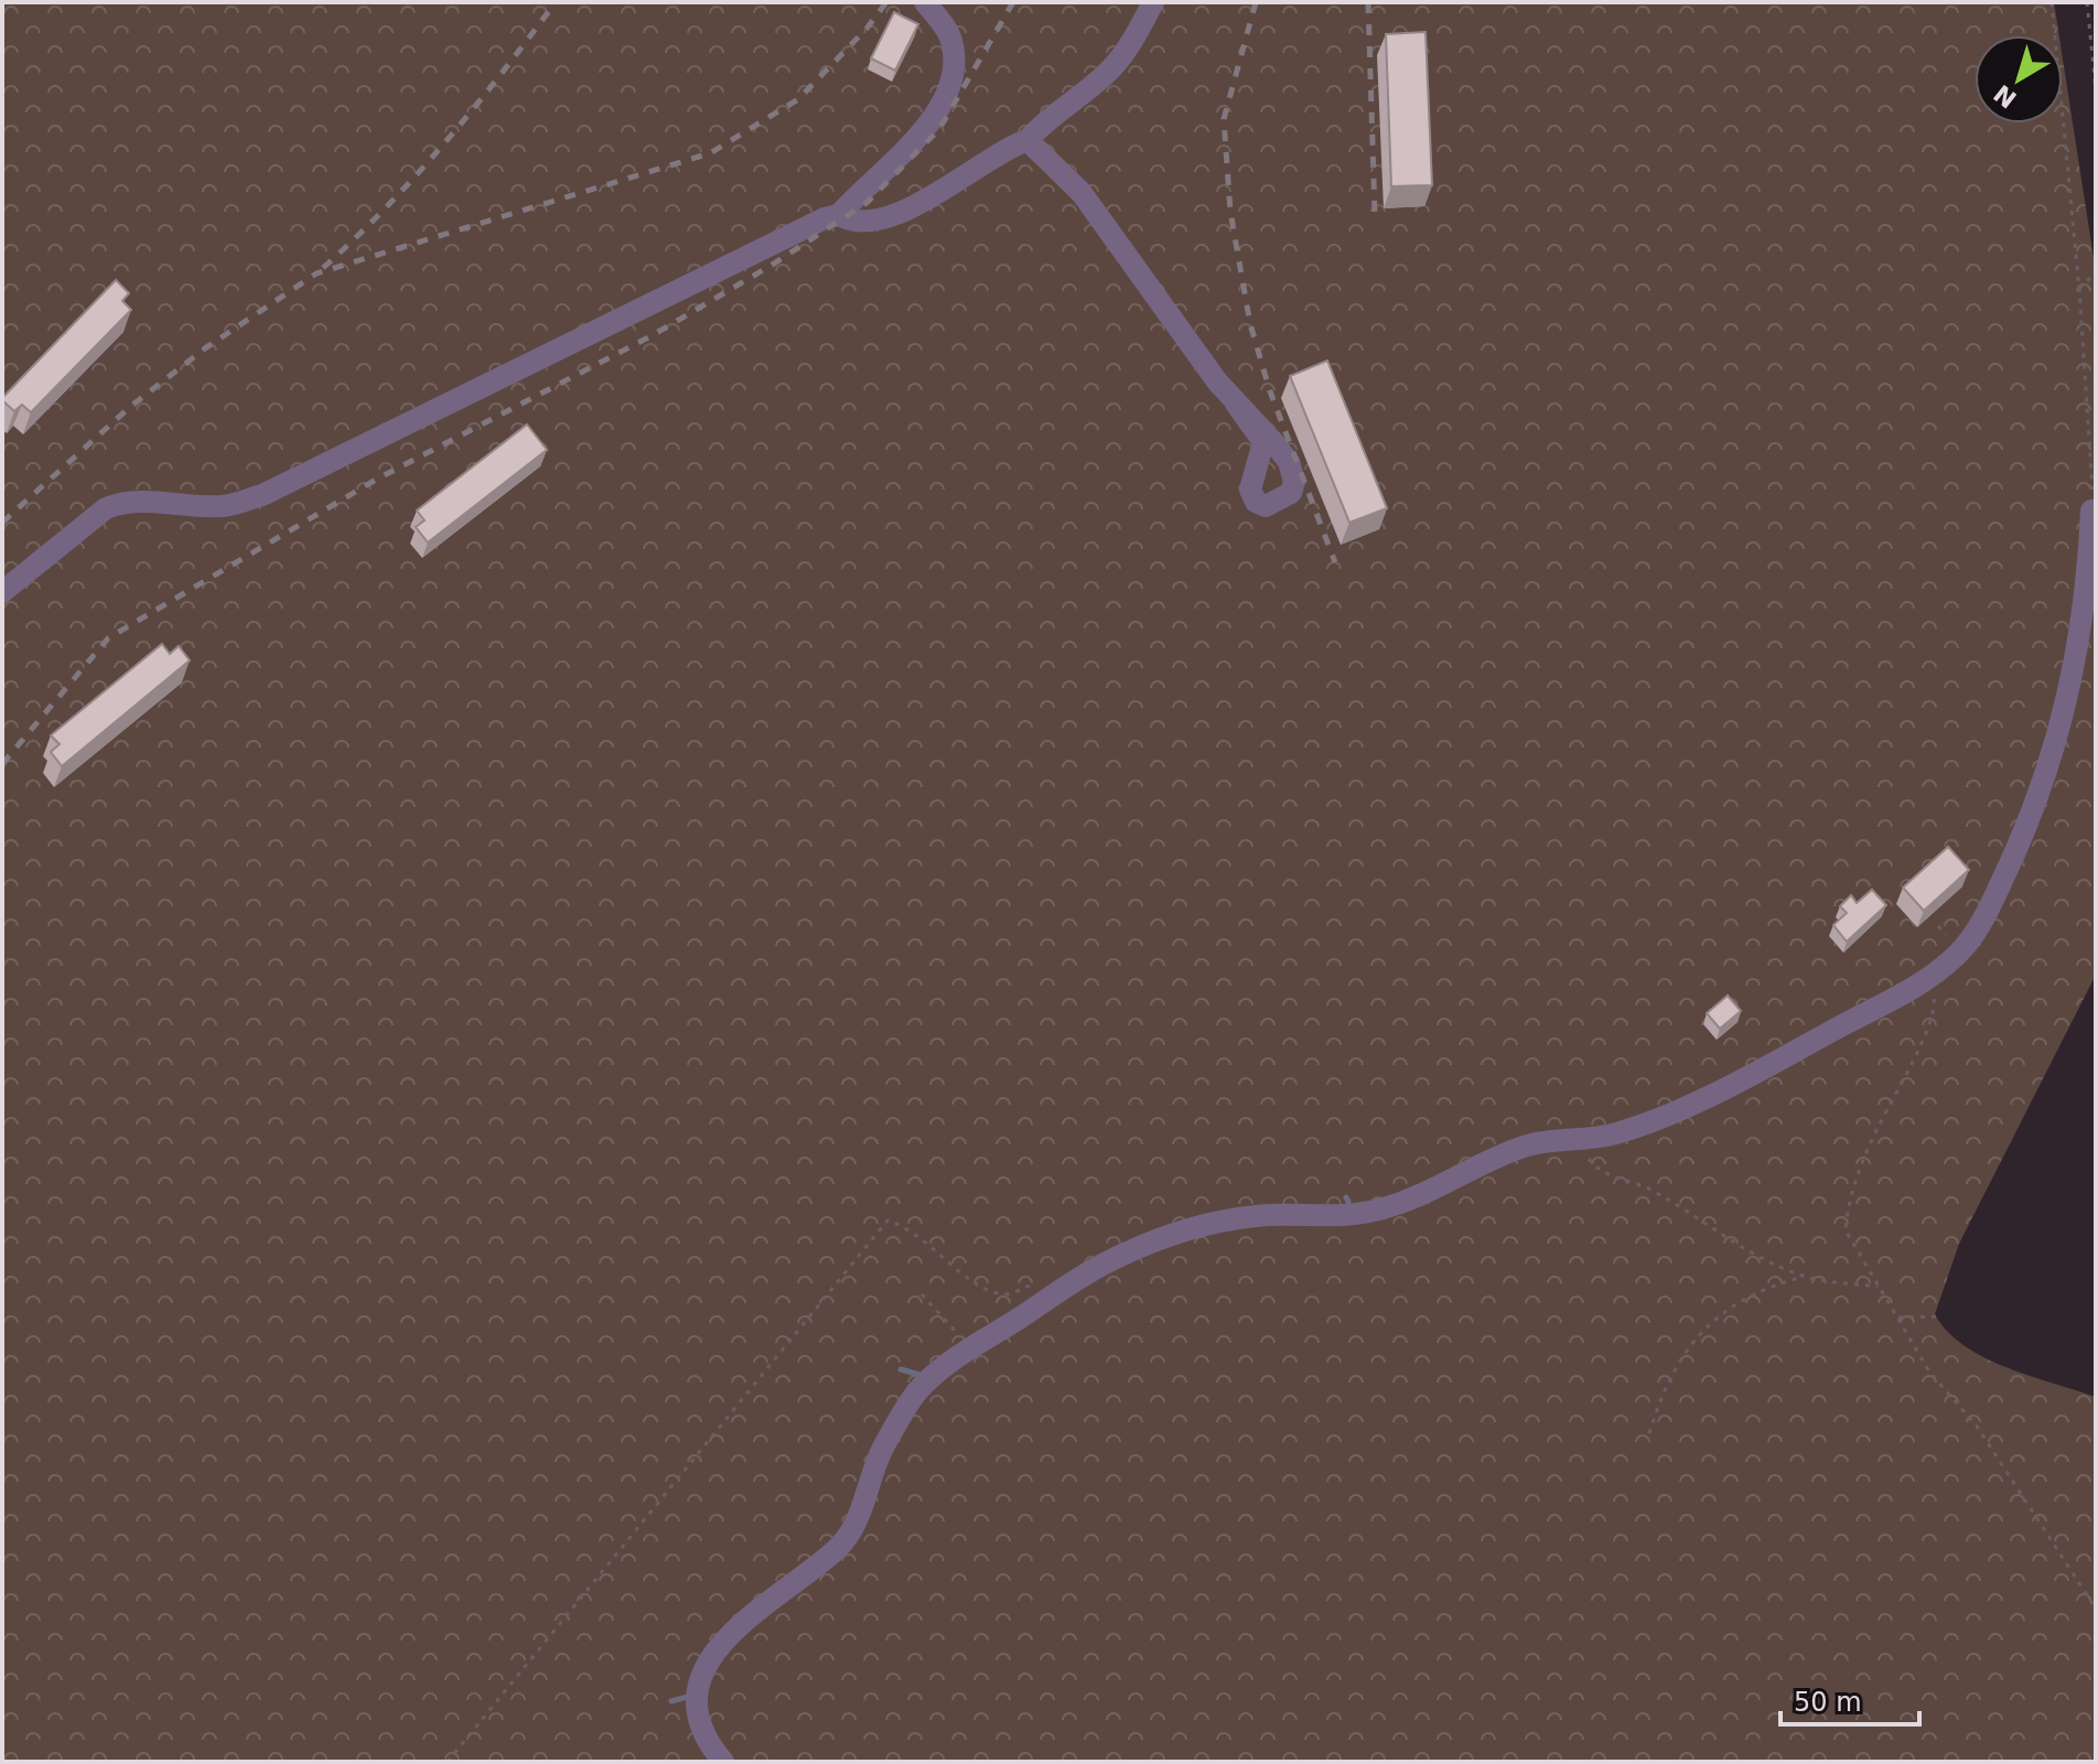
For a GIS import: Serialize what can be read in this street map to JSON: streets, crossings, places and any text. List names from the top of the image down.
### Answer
{
  "scale_bar": "50 m",
  "north": "bottom left"
}
